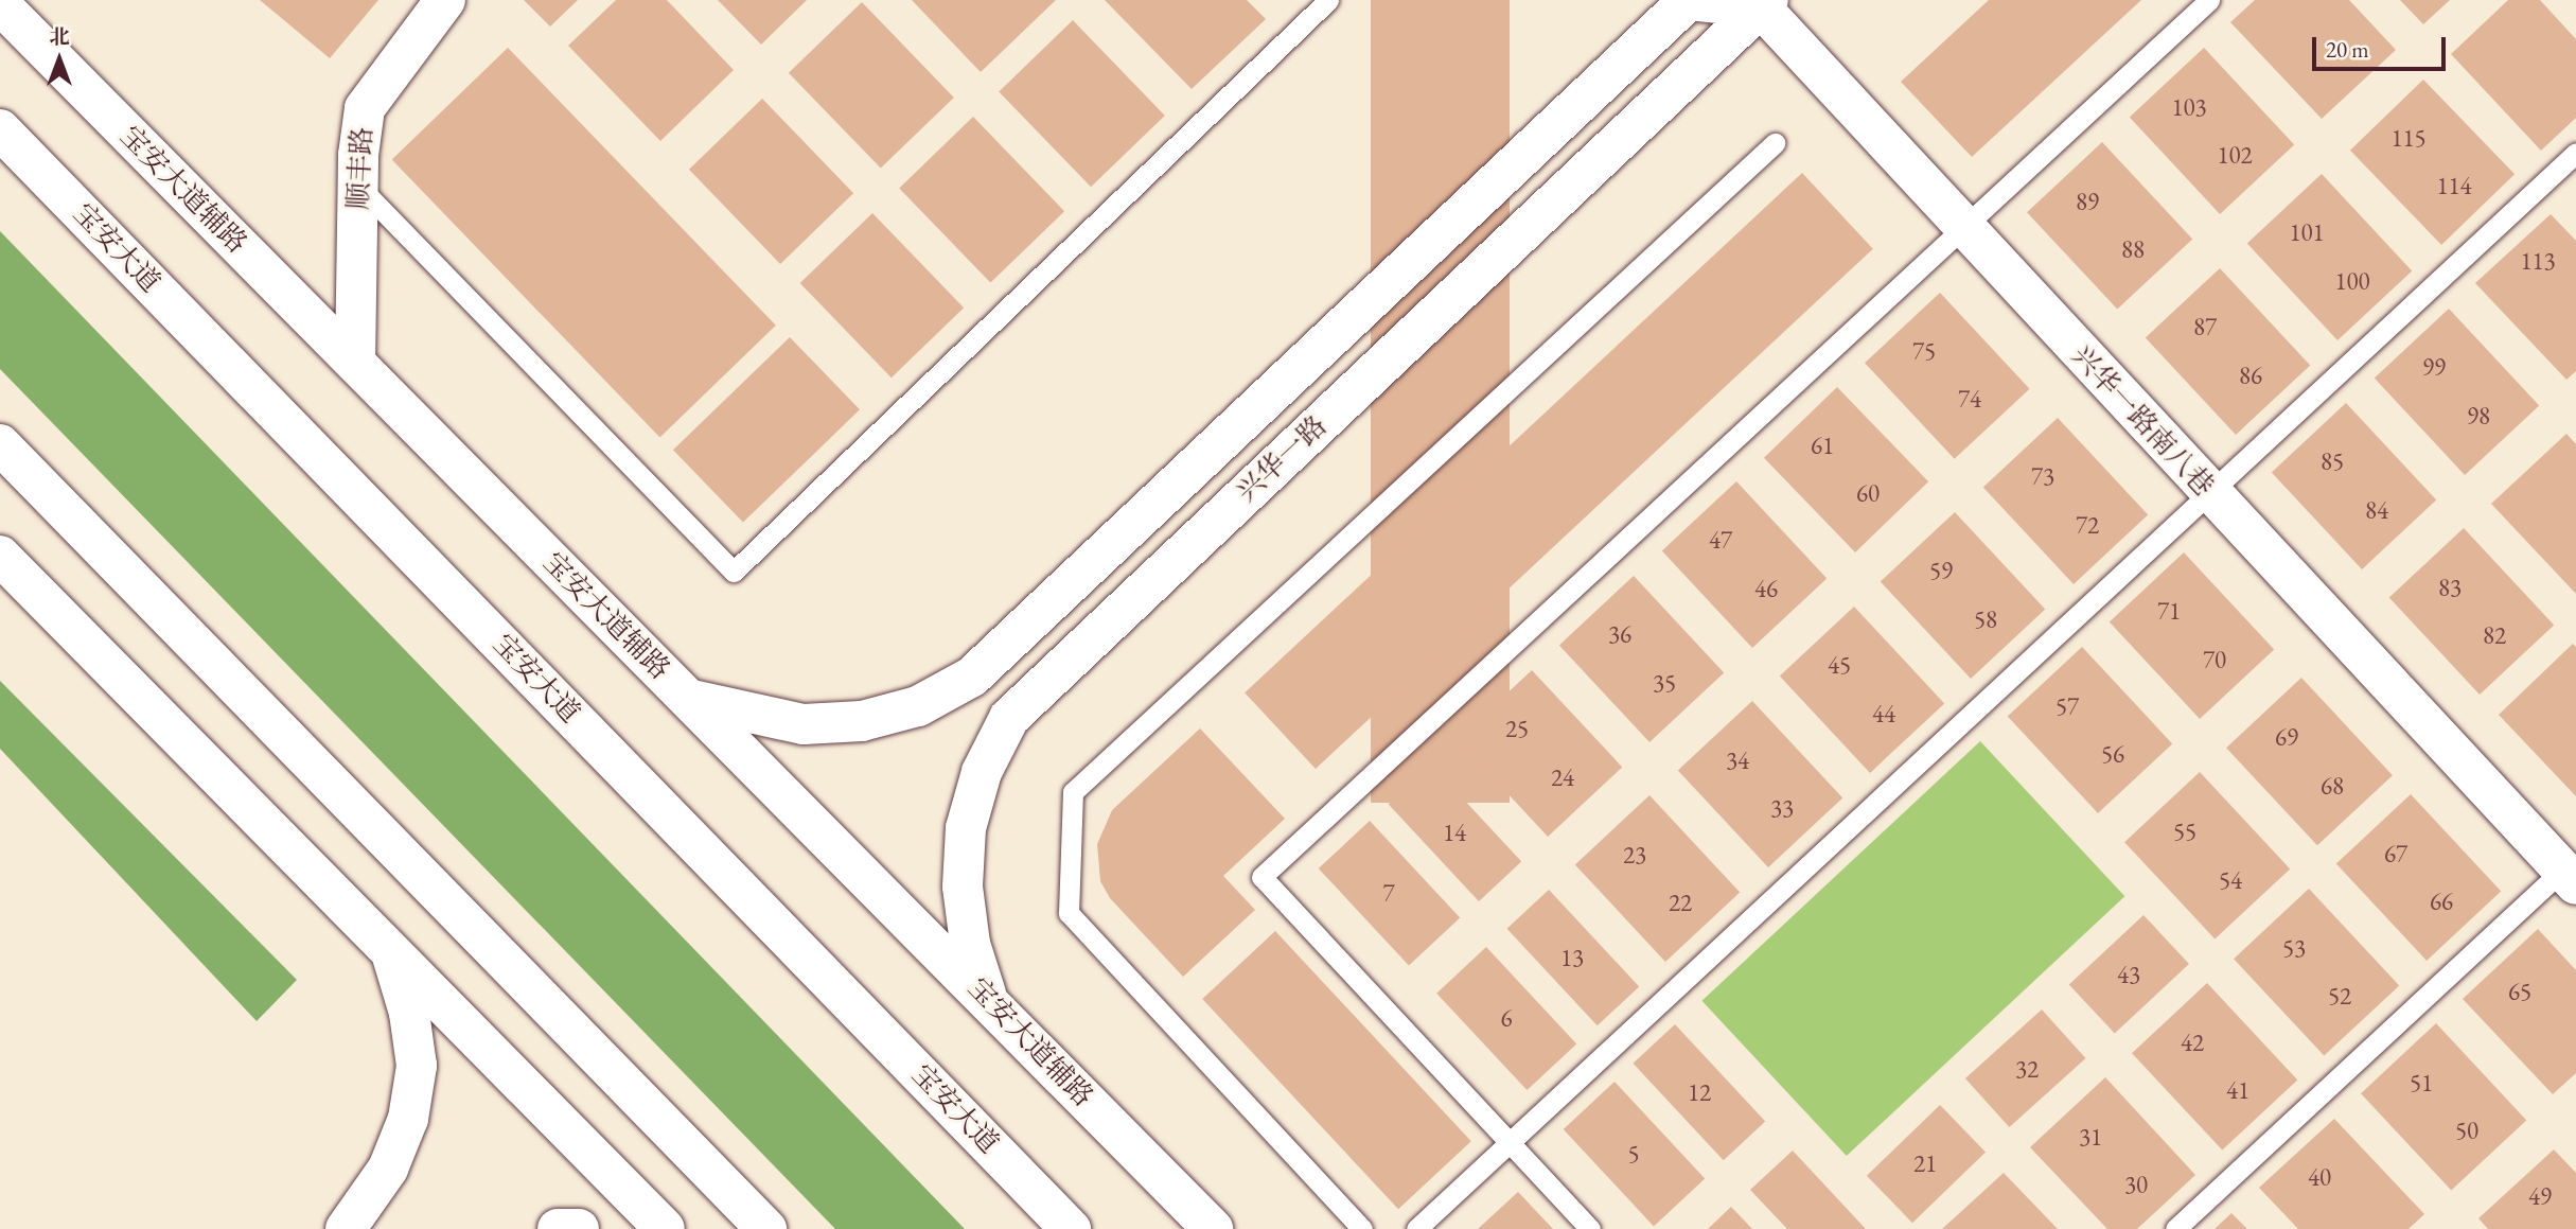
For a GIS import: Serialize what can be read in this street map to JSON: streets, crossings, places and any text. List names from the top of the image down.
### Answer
{
  "streets": {
    "main road": [
      "顺丰路",
      "宝安大道辅路",
      "宝安大道",
      "兴华一路南八巷",
      "兴华一路"
    ]
  },
  "crossings": [
    ["顺丰路", "宝安大道辅路"],
    ["宝安大道辅路", "兴华一路"],
    ["兴华一路南八巷", "兴华一路"]
  ],
  "house_numbers": [
    "103",
    "115",
    "102",
    "114",
    "89",
    "101",
    "88",
    "113",
    "100",
    "87",
    "75",
    "99",
    "86",
    "74",
    "98",
    "61",
    "85",
    "73",
    "60",
    "84",
    "72",
    "47",
    "59",
    "83",
    "46",
    "71",
    "58",
    "36",
    "82",
    "70",
    "45",
    "35",
    "57",
    "44",
    "25",
    "69",
    "56",
    "34",
    "24",
    "68",
    "33",
    "55",
    "14",
    "67",
    "23",
    "54",
    "7",
    "66",
    "22",
    "53",
    "13",
    "43",
    "65",
    "52",
    "6",
    "42",
    "32",
    "51",
    "41",
    "12",
    "50",
    "31",
    "5",
    "21",
    "40",
    "30",
    "49"
  ],
  "scale_bar": "20 m",
  "north": "top"
}
